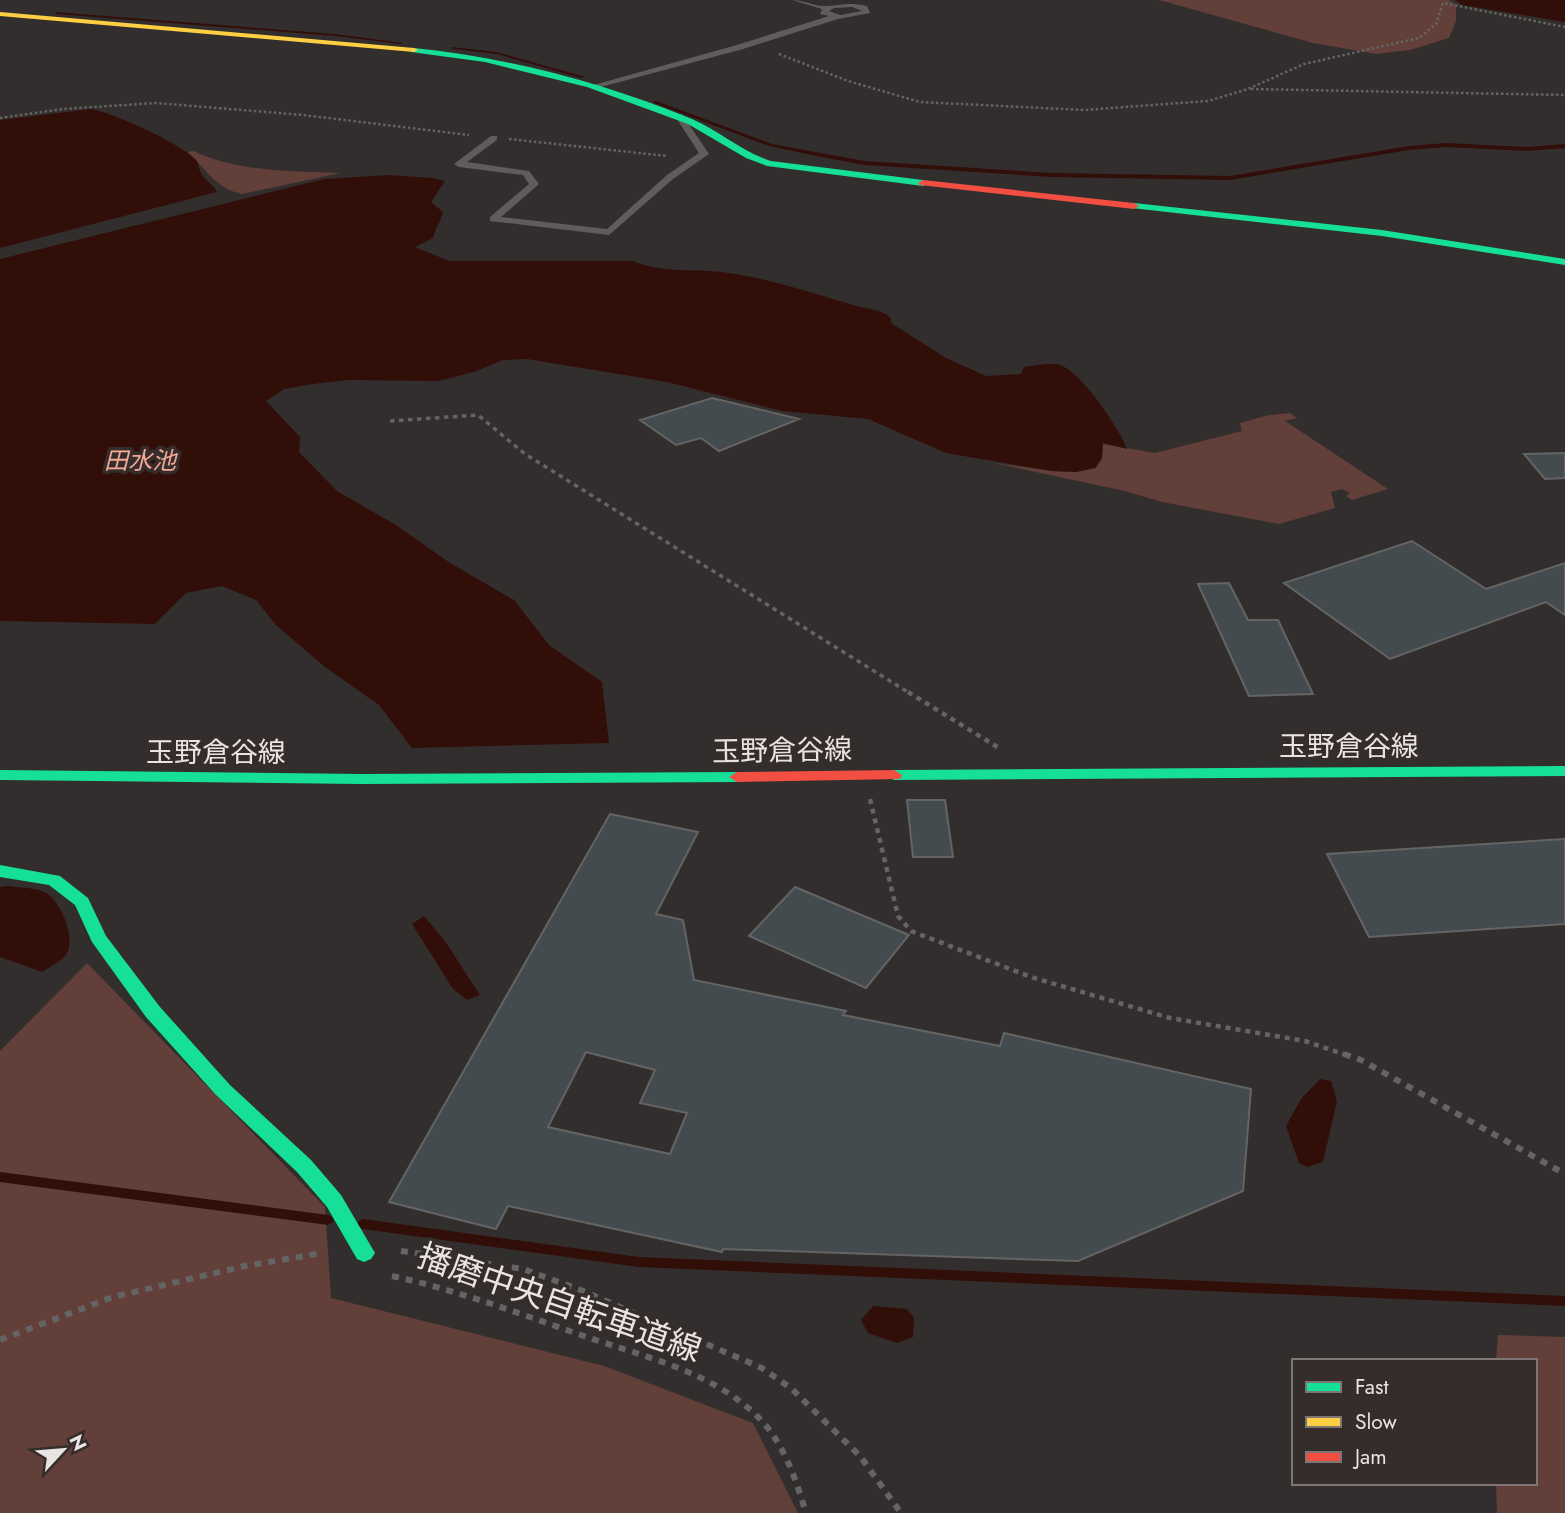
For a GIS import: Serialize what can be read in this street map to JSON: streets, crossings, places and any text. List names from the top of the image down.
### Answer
{
  "streets": {
    "street": ["玉野倉谷線"],
    "path": ["播磨中央自転車道線"]
  },
  "water": ["田水池"],
  "legend": ["Fast", "Slow", "Jam"],
  "north": "top right"
}
